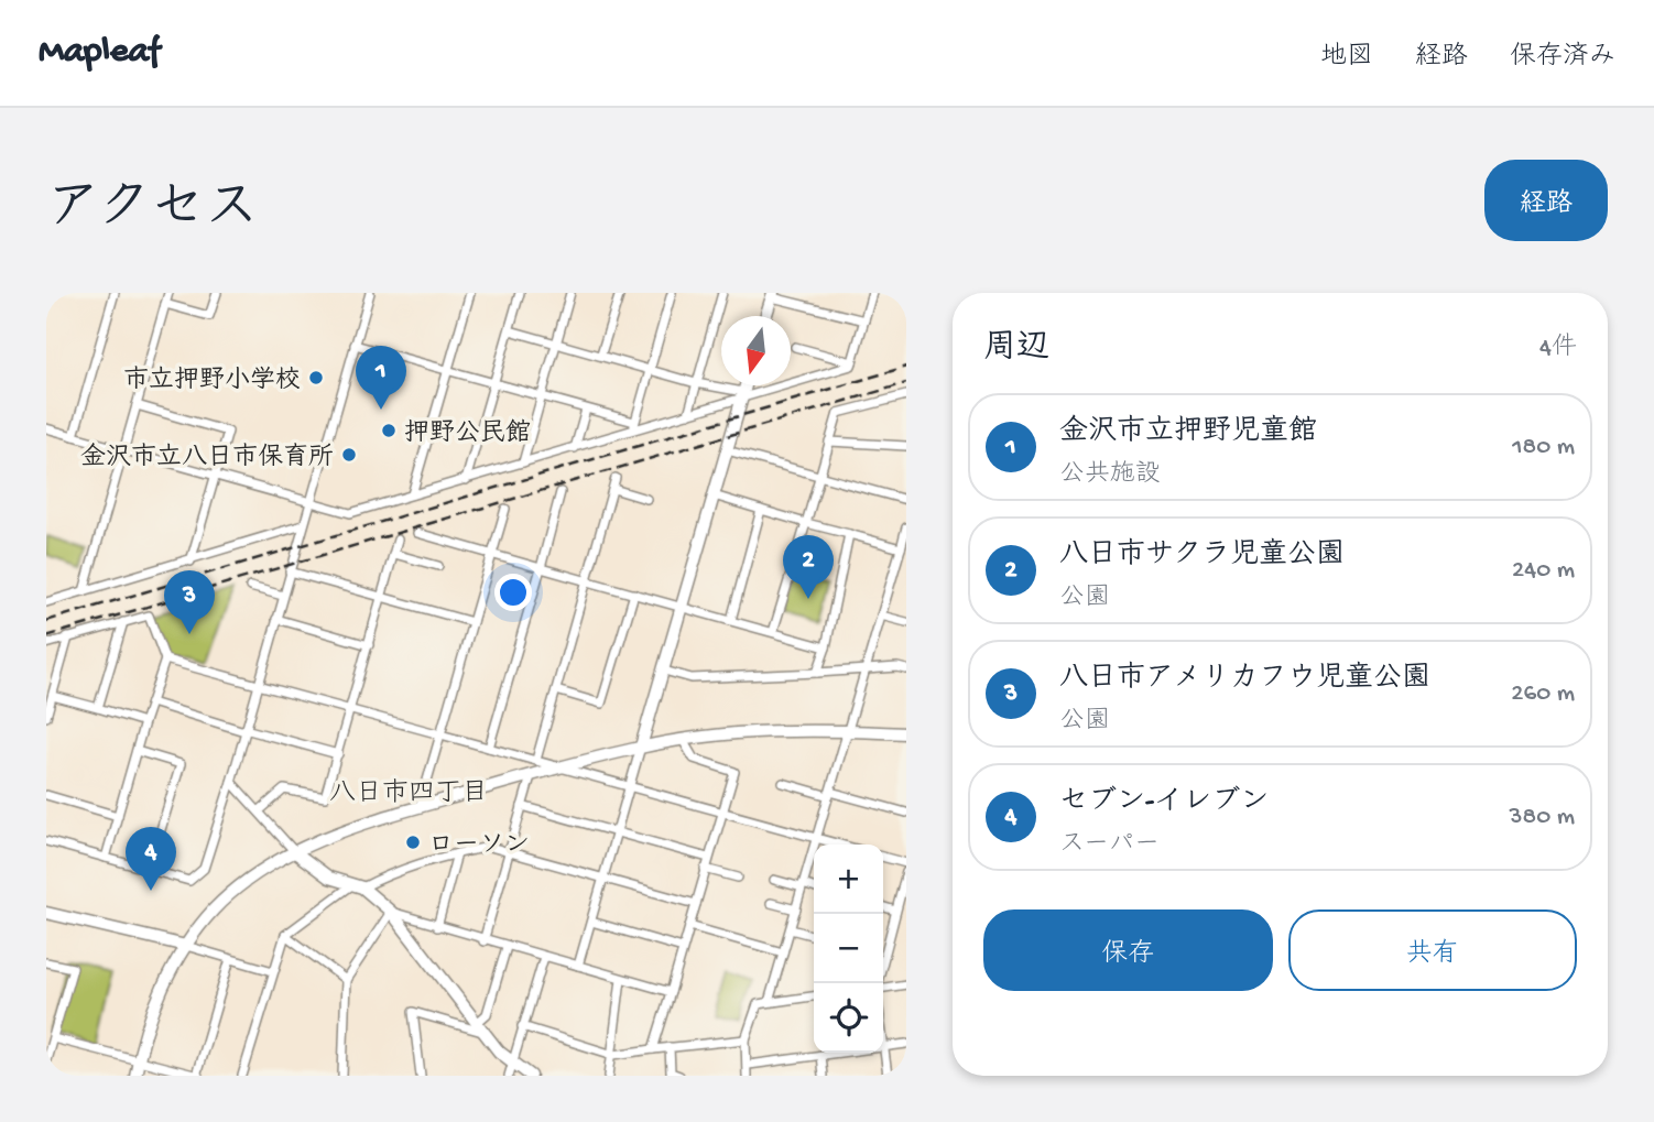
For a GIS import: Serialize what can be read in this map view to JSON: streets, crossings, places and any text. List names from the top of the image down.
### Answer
{
  "districts": ["八日市四丁目"],
  "places": [
    "市立押野小学校",
    "押野公民館",
    "金沢市立八日市保育所",
    "ローソン"
  ],
  "north": "bottom",
  "page": {
    "header": "Mapleaf",
    "nav": ["地図", "経路", "保存済み"],
    "title": "アクセス",
    "buttons": [
      "経路",
      ["保存", "共有"]
    ],
    "heading": ["周辺", "4件"],
    "pins": [
      "1",
      "2",
      "3",
      "4"
    ],
    "list": [
      {
        "mark": "1",
        "name": "金沢市立押野児童館",
        "note": "公共施設",
        "value": "180 m"
      },
      {
        "mark": "2",
        "name": "八日市サクラ児童公園",
        "note": "公園",
        "value": "240 m"
      },
      {
        "mark": "3",
        "name": "八日市アメリカフウ児童公園",
        "note": "公園",
        "value": "260 m"
      },
      {
        "mark": "4",
        "name": "セブン-イレブン",
        "note": "スーパー",
        "value": "380 m"
      }
    ],
    "map_buttons": ["+", "−"]
  }
}
